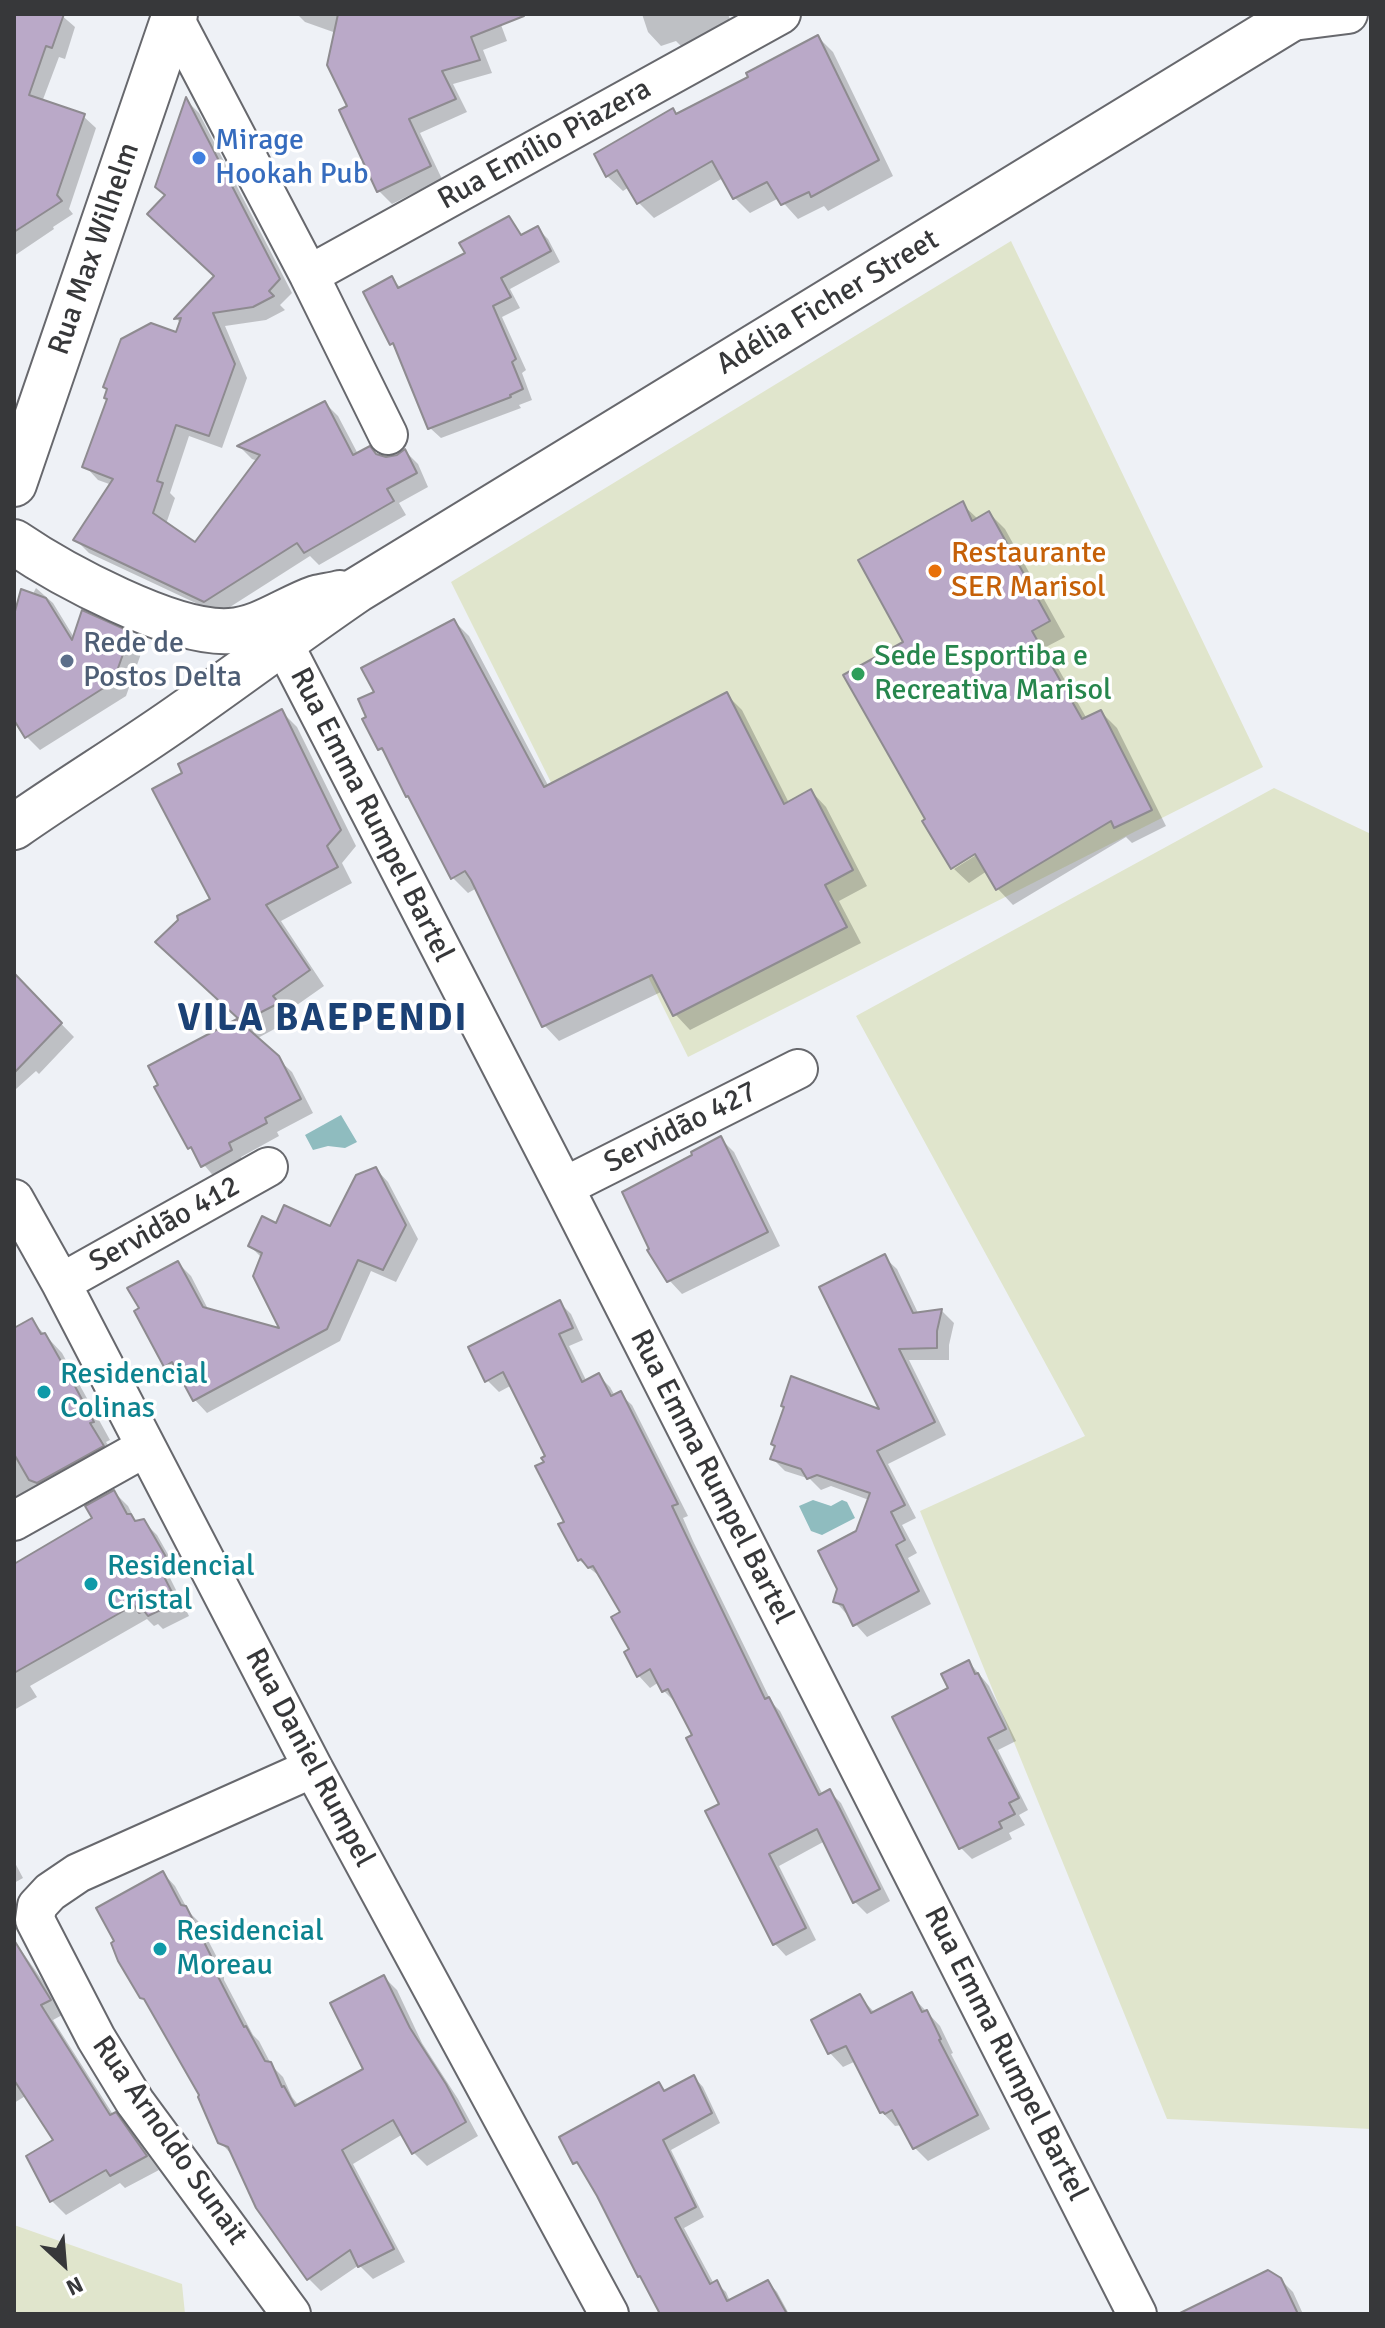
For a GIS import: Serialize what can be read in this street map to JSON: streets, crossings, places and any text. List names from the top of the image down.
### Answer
{
  "streets": {
    "main road": ["Rua Max Wilhelm", "Adélia Ficher Street"],
    "street": [
      "Rua Emílio Piazera",
      "Rua Emma Rumpel Bartel",
      "Servidão 427",
      "Servidão 412",
      "Rua Daniel Rumpel",
      "Rua Arnoldo Sunait"
    ]
  },
  "crossings": [
    ["Adélia Ficher Street", "Rua Emma Rumpel Bartel"],
    ["Rua Emma Rumpel Bartel", "Servidão 427"],
    ["Servidão 412", "Rua Daniel Rumpel"],
    ["Rua Daniel Rumpel", "Rua Arnoldo Sunait"]
  ],
  "districts": ["VILA BAEPENDI"],
  "places": [
    "Mirage Hookah Pub",
    "Restaurante SER Marisol",
    "Rede de Postos Delta",
    "Sede Esportiba e Recreativa Marisol",
    "Residencial Colinas",
    "Residencial Cristal",
    "Residencial Moreau"
  ],
  "north": "bottom right"
}
